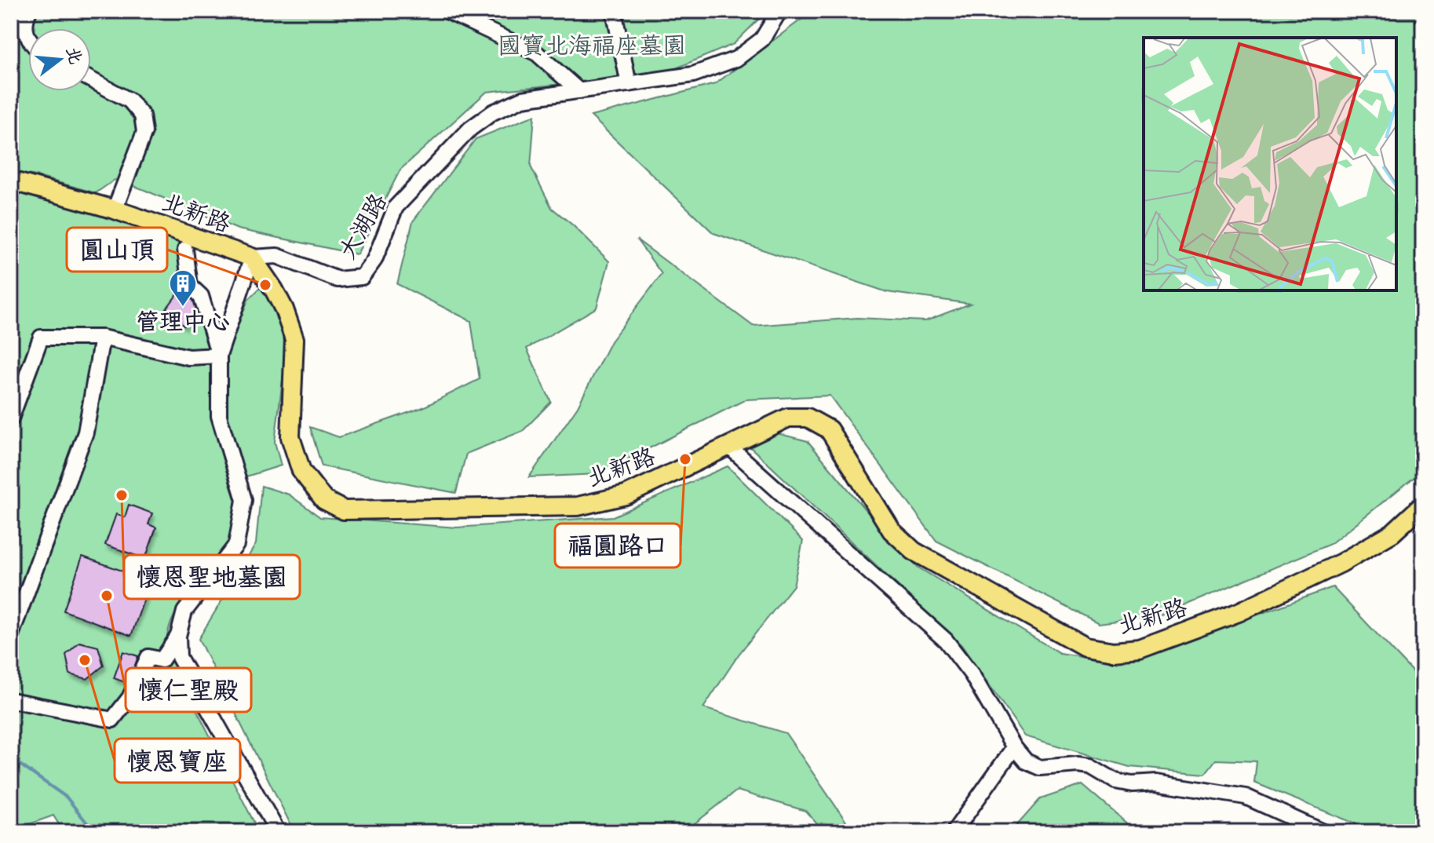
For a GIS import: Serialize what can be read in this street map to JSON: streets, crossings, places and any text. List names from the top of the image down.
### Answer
{
  "streets": {
    "main road": ["北新路"],
    "street": ["大湖路"]
  },
  "crossings": [
    ["北新路", "大湖路"]
  ],
  "parks": ["國寶北海福座墓園"],
  "places": {
    "other": [
      "圓山頂",
      "福圓路口",
      "懷恩聖地墓園",
      "懷仁聖殿",
      "懷恩寶座"
    ],
    "building": ["管理中心"]
  },
  "north": "right"
}
